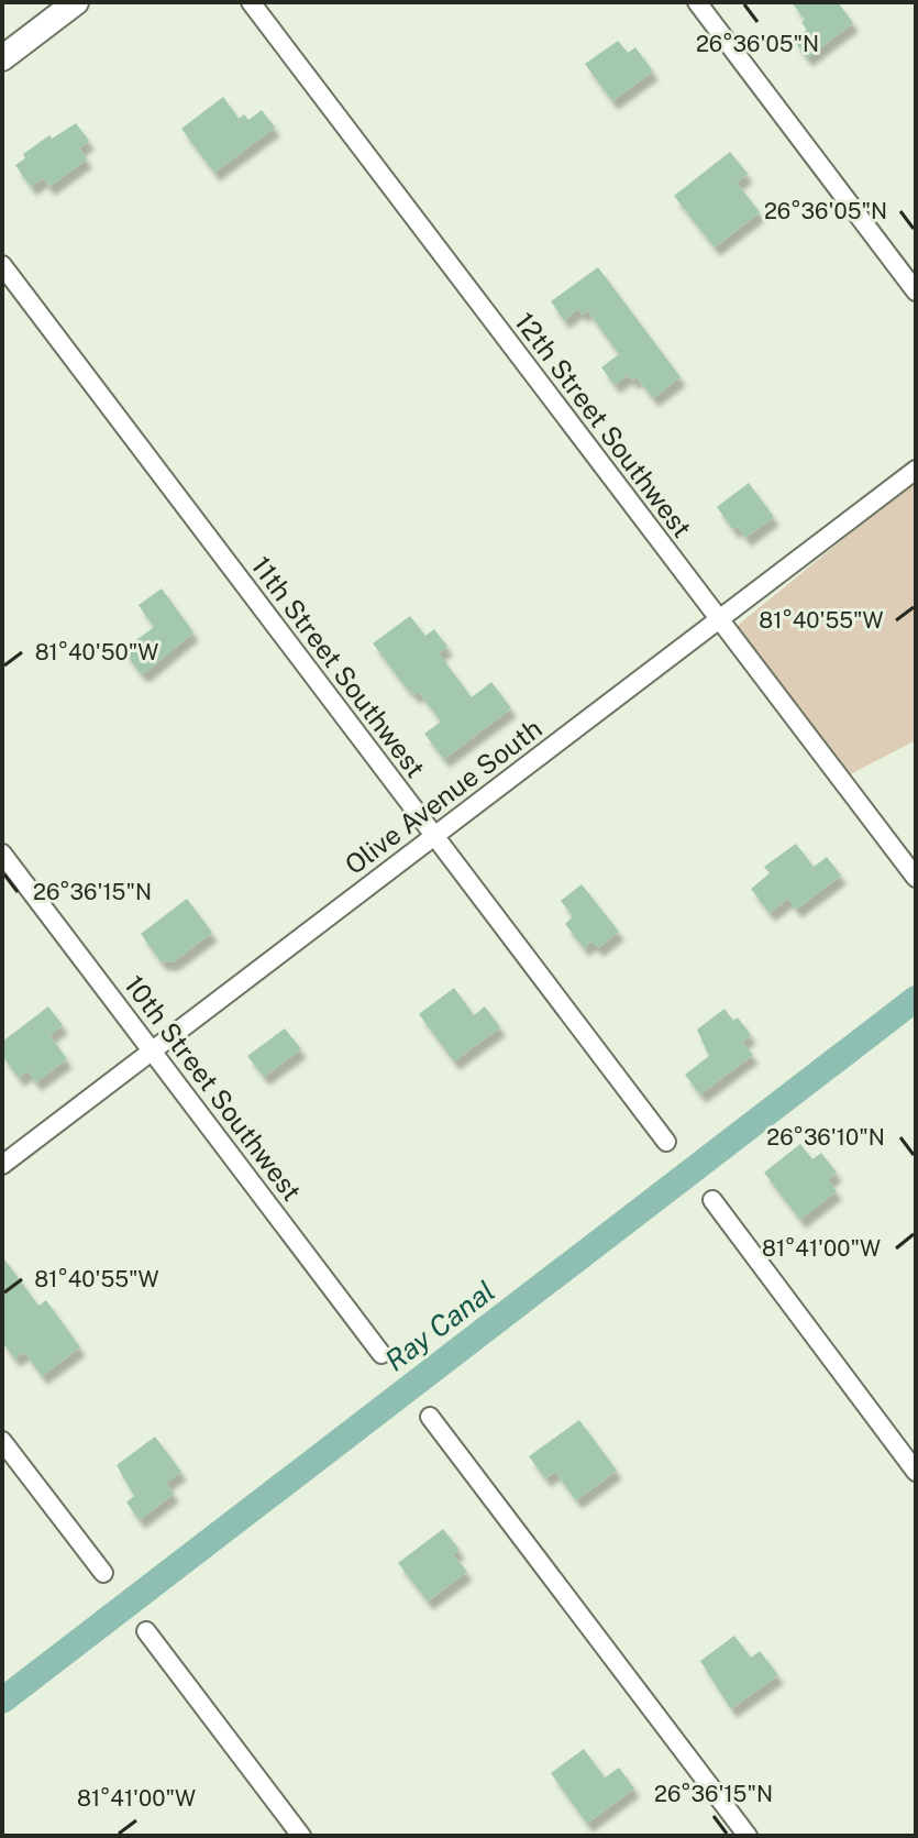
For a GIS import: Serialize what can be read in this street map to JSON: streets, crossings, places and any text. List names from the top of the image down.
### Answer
{
  "streets": {
    "street": [
      "12th Street Southwest",
      "11th Street Southwest",
      "Olive Avenue South",
      "10th Street Southwest"
    ]
  },
  "crossings": [
    ["12th Street Southwest", "Olive Avenue South"],
    ["11th Street Southwest", "Olive Avenue South"],
    ["Olive Avenue South", "10th Street Southwest"]
  ],
  "water": ["Ray Canal"],
  "coordinates": [
    "26°36'05\"N",
    "81°40'55\"W",
    "81°40'50\"W",
    "26°36'15\"N",
    "26°36'10\"N",
    "81°41'00\"W"
  ]
}
